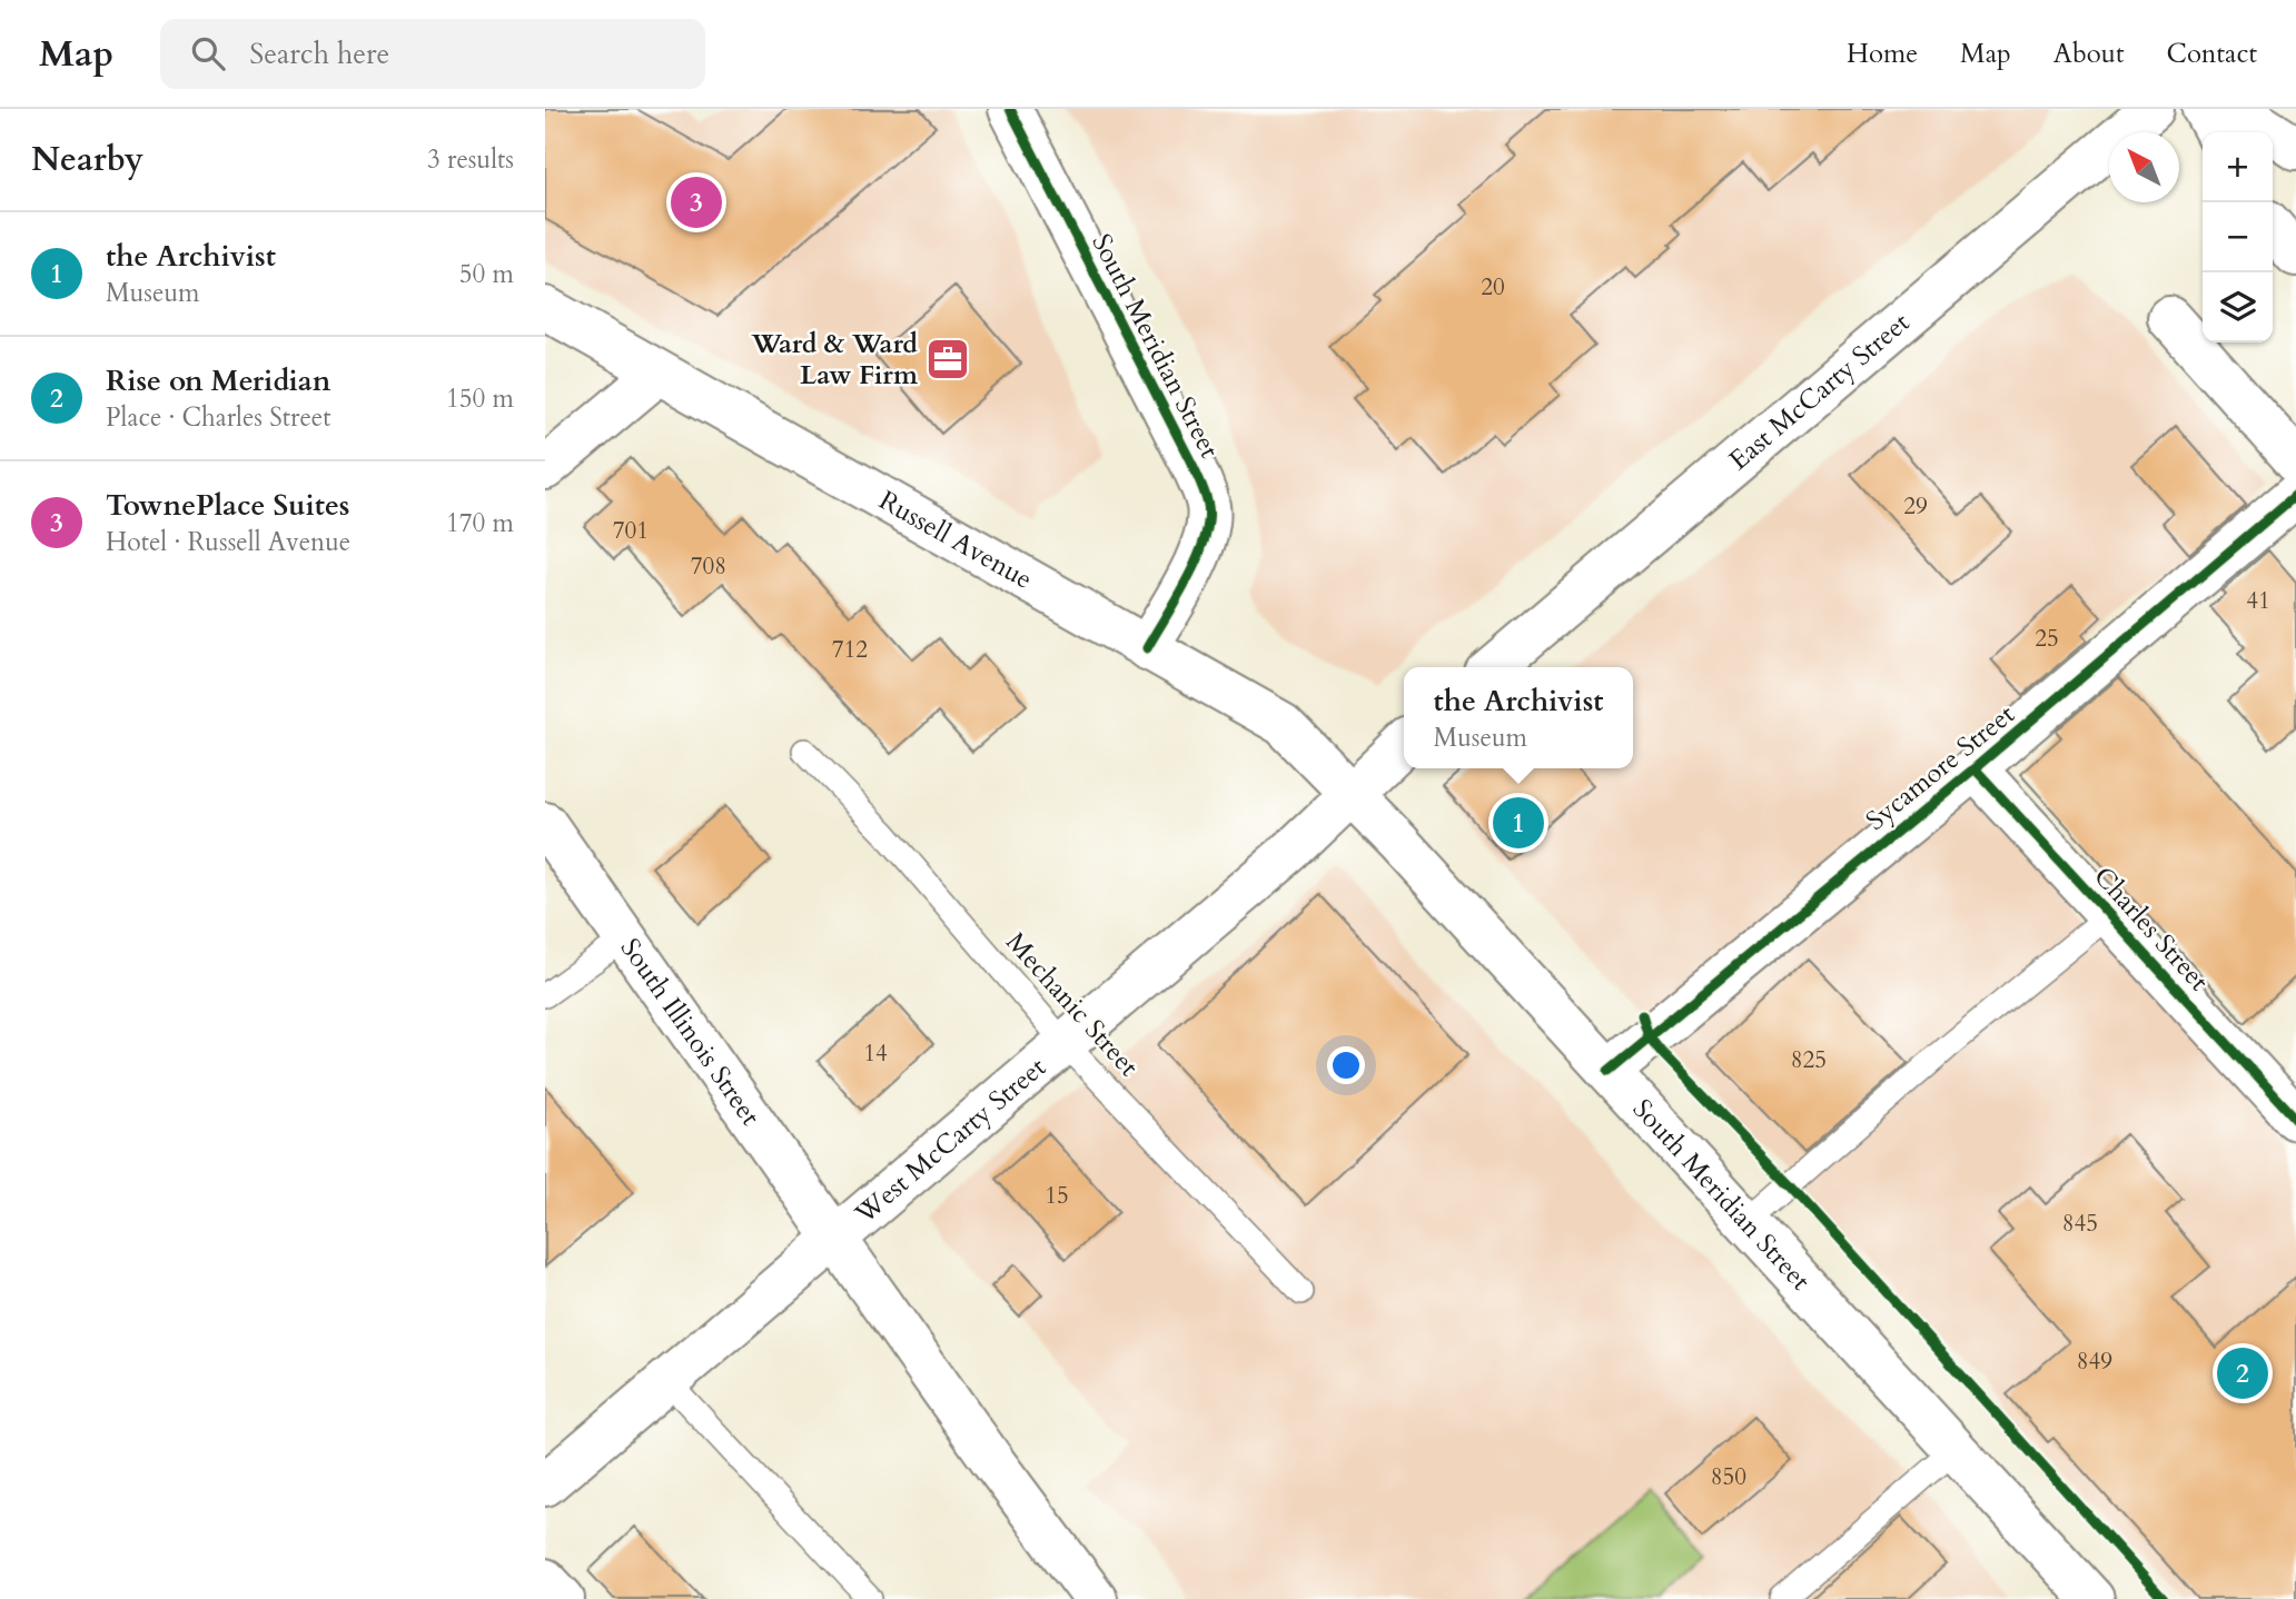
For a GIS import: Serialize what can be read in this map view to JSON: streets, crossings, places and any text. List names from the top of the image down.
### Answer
{
  "streets": {
    "main road": [
      "South Meridian Street",
      "East McCarty Street",
      "Russell Avenue",
      "Sycamore Street",
      "Charles Street",
      "South Illinois Street",
      "West McCarty Street"
    ],
    "lane": ["Mechanic Street"]
  },
  "crossings": [
    ["South Meridian Street", "Russell Avenue"],
    ["South Meridian Street", "Sycamore Street"],
    ["South Meridian Street", "West McCarty Street"],
    ["Russell Avenue", "West McCarty Street"],
    ["Sycamore Street", "Charles Street"],
    ["Mechanic Street", "West McCarty Street"],
    ["South Illinois Street", "West McCarty Street"]
  ],
  "places": {
    "office": ["Ward & Ward Law Firm"]
  },
  "house_numbers": [
    "20",
    "29",
    "701",
    "708",
    "41",
    "25",
    "712",
    "14",
    "825",
    "15",
    "845",
    "849",
    "850"
  ],
  "north": "top left",
  "page": {
    "header": "Map",
    "search": "Search here",
    "nav": [
      "Home",
      "Map",
      "About",
      "Contact"
    ],
    "heading": ["Nearby", "3 results"],
    "map_buttons": ["+", "−"],
    "pins": ["3", "1", "2"],
    "list": [
      {
        "mark": "1",
        "name": "the Archivist",
        "note": "Museum",
        "value": "50 m"
      },
      {
        "mark": "2",
        "name": "Rise on Meridian",
        "note": "Place · Charles Street",
        "value": "150 m"
      },
      {
        "mark": "3",
        "name": "TownePlace Suites",
        "note": "Hotel · Russell Avenue",
        "value": "170 m"
      }
    ],
    "popup": ["the Archivist", "Museum"]
  }
}
